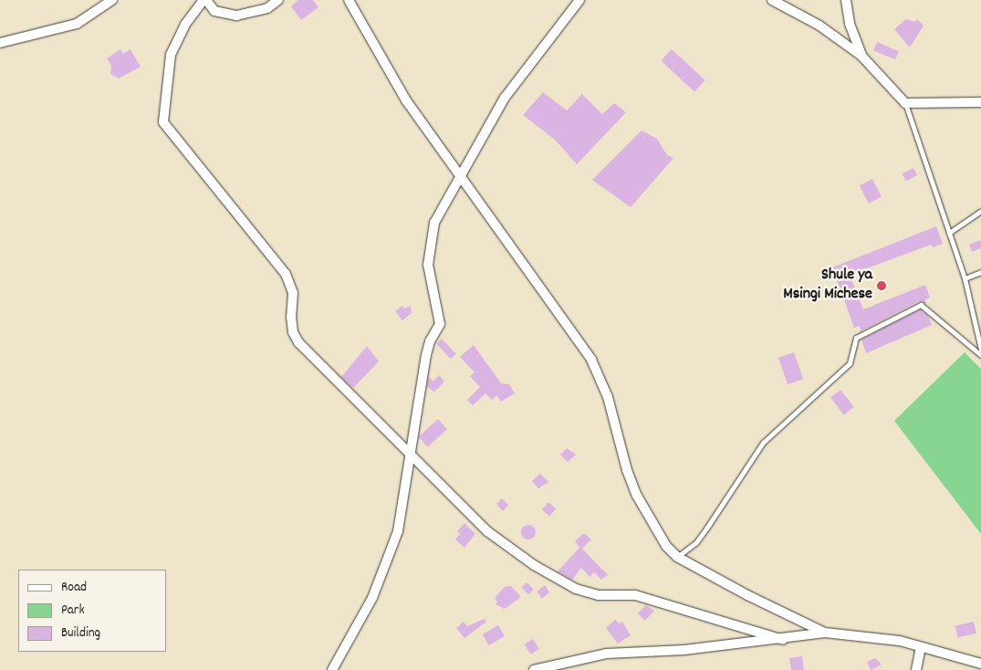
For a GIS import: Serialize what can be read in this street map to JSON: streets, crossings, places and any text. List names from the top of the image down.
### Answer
{
  "places": ["Shule ya Msingi Michese"],
  "legend": ["Road", "Park", "Building"]
}
